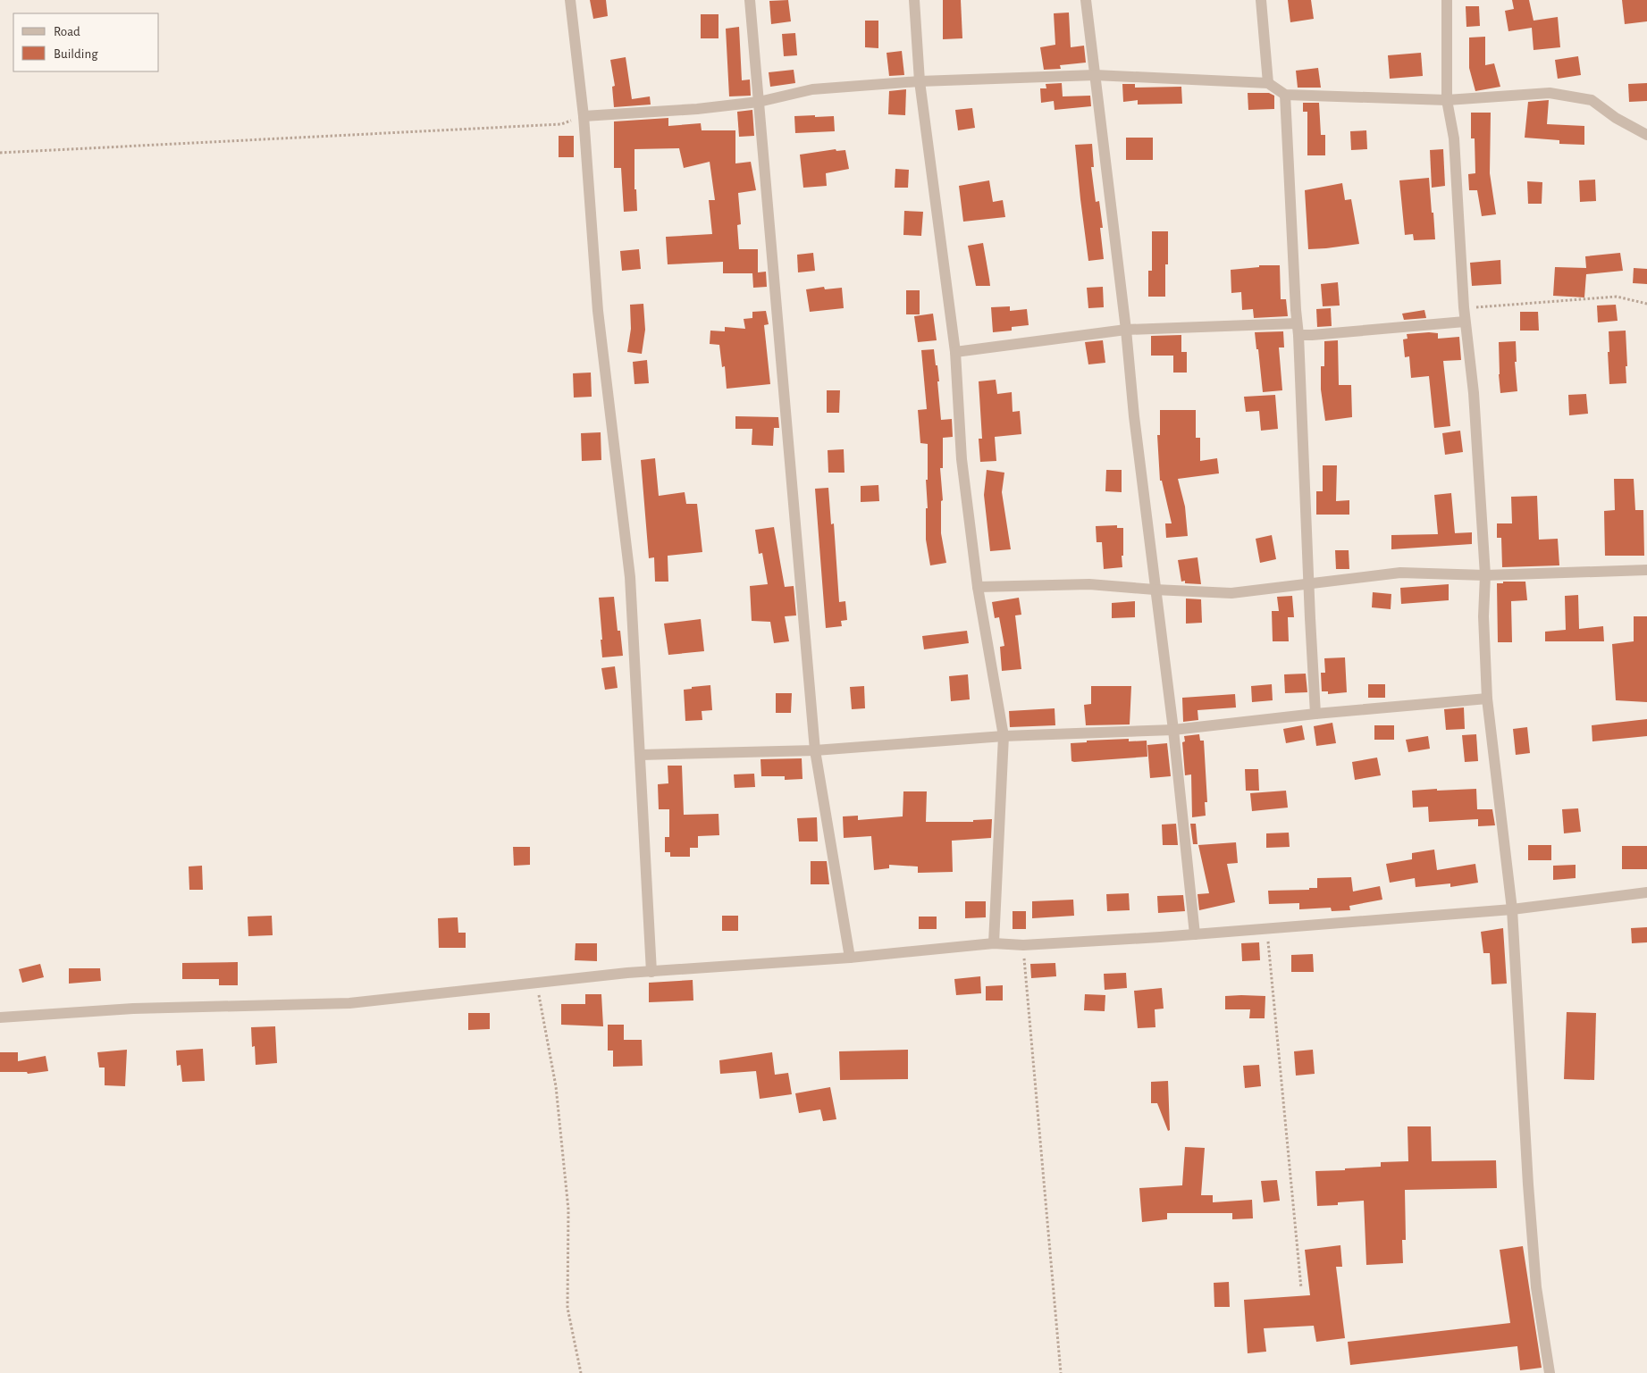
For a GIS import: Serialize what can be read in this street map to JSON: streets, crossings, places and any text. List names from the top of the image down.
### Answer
{
  "legend": ["Road", "Building"]
}
